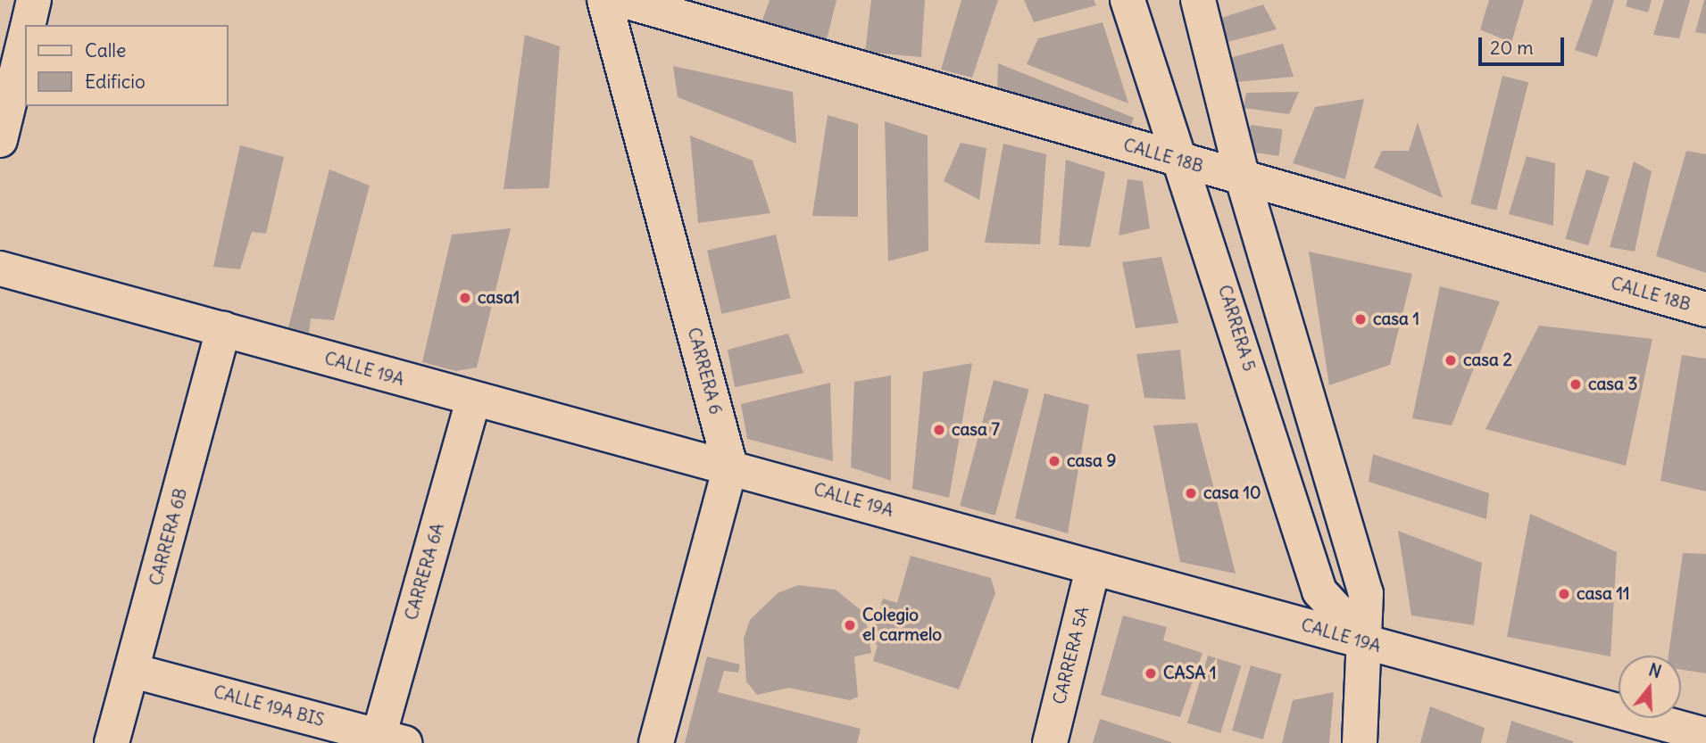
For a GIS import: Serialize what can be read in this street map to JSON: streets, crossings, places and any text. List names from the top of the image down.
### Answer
{
  "streets": {
    "street": [
      "CALLE 18B",
      "CARRERA 5",
      "CALLE 19A",
      "CARRERA 6",
      "CARRERA 6B",
      "CARRERA 6A",
      "CARRERA 5A",
      "CALLE 19A BIS"
    ]
  },
  "crossings": [
    ["CALLE 18B", "CARRERA 5"],
    ["CARRERA 5", "CALLE 19A"],
    ["CALLE 19A", "CARRERA 6"],
    ["CALLE 19A", "CARRERA 6B"],
    ["CALLE 19A", "CARRERA 6A"],
    ["CALLE 19A", "CARRERA 5A"],
    ["CARRERA 6B", "CALLE 19A BIS"],
    ["CARRERA 6A", "CALLE 19A BIS"]
  ],
  "places": [
    "casa1",
    "casa 1",
    "casa 2",
    "casa 3",
    "casa 7",
    "casa 9",
    "casa 10",
    "casa 11",
    "Colegio el carmelo",
    "CASA 1"
  ],
  "legend": ["Calle", "Edificio"],
  "scale_bar": "20 m",
  "north": "top"
}
